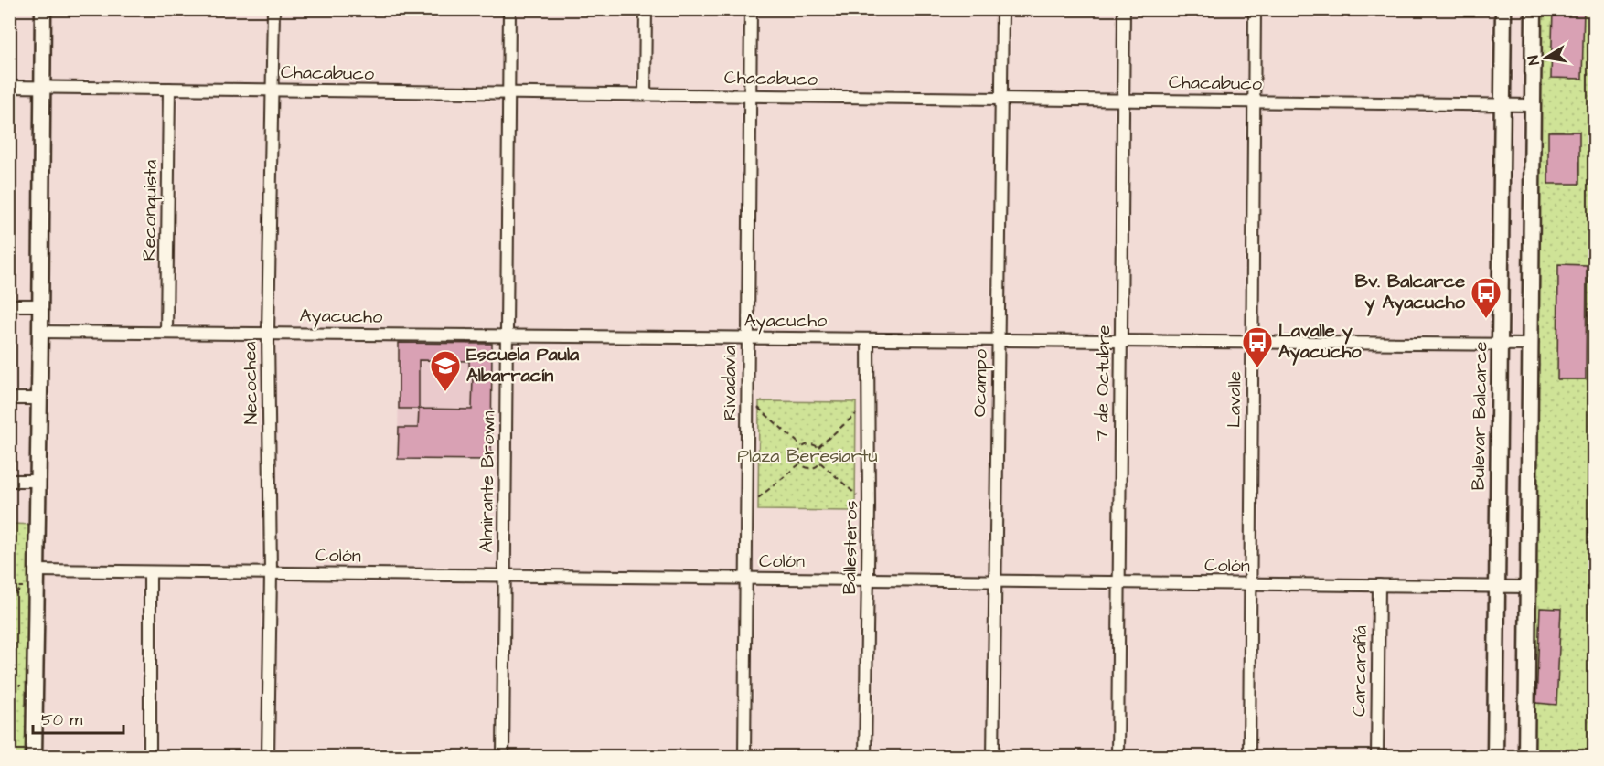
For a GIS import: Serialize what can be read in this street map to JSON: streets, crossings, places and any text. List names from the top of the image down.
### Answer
{
  "streets": {
    "main road": ["Bulevar Balcarce"],
    "street": [
      "Chacabuco",
      "Reconquista",
      "Ayacucho",
      "Necochea",
      "Rivadavia",
      "Ocampo",
      "7 de Octubre",
      "Lavalle",
      "Almirante Brown",
      "Ballesteros",
      "Colón",
      "Carcarañá"
    ]
  },
  "crossings": [
    ["Chacabuco", "Reconquista"],
    ["Chacabuco", "Necochea"],
    ["Chacabuco", "Rivadavia"],
    ["Chacabuco", "Ocampo"],
    ["Chacabuco", "7 de Octubre"],
    ["Chacabuco", "Lavalle"],
    ["Chacabuco", "Bulevar Balcarce"],
    ["Chacabuco", "Almirante Brown"],
    ["Reconquista", "Ayacucho"],
    ["Ayacucho", "Necochea"],
    ["Ayacucho", "Rivadavia"],
    ["Ayacucho", "Ocampo"],
    ["Ayacucho", "7 de Octubre"],
    ["Ayacucho", "Lavalle"],
    ["Ayacucho", "Bulevar Balcarce"],
    ["Ayacucho", "Almirante Brown"],
    ["Ayacucho", "Ballesteros"],
    ["Necochea", "Colón"],
    ["Rivadavia", "Colón"],
    ["Ocampo", "Colón"],
    ["7 de Octubre", "Colón"],
    ["Lavalle", "Colón"],
    ["Bulevar Balcarce", "Colón"],
    ["Almirante Brown", "Colón"],
    ["Ballesteros", "Colón"],
    ["Colón", "Carcarañá"]
  ],
  "parks": ["Plaza Beresiartu"],
  "places": {
    "bus stop": ["Bv. Balcarce y Ayacucho", "Lavalle y Ayacucho"],
    "school or university": ["Escuela Paula Albarracín"]
  },
  "scale_bar": "50 m",
  "north": "left"
}
